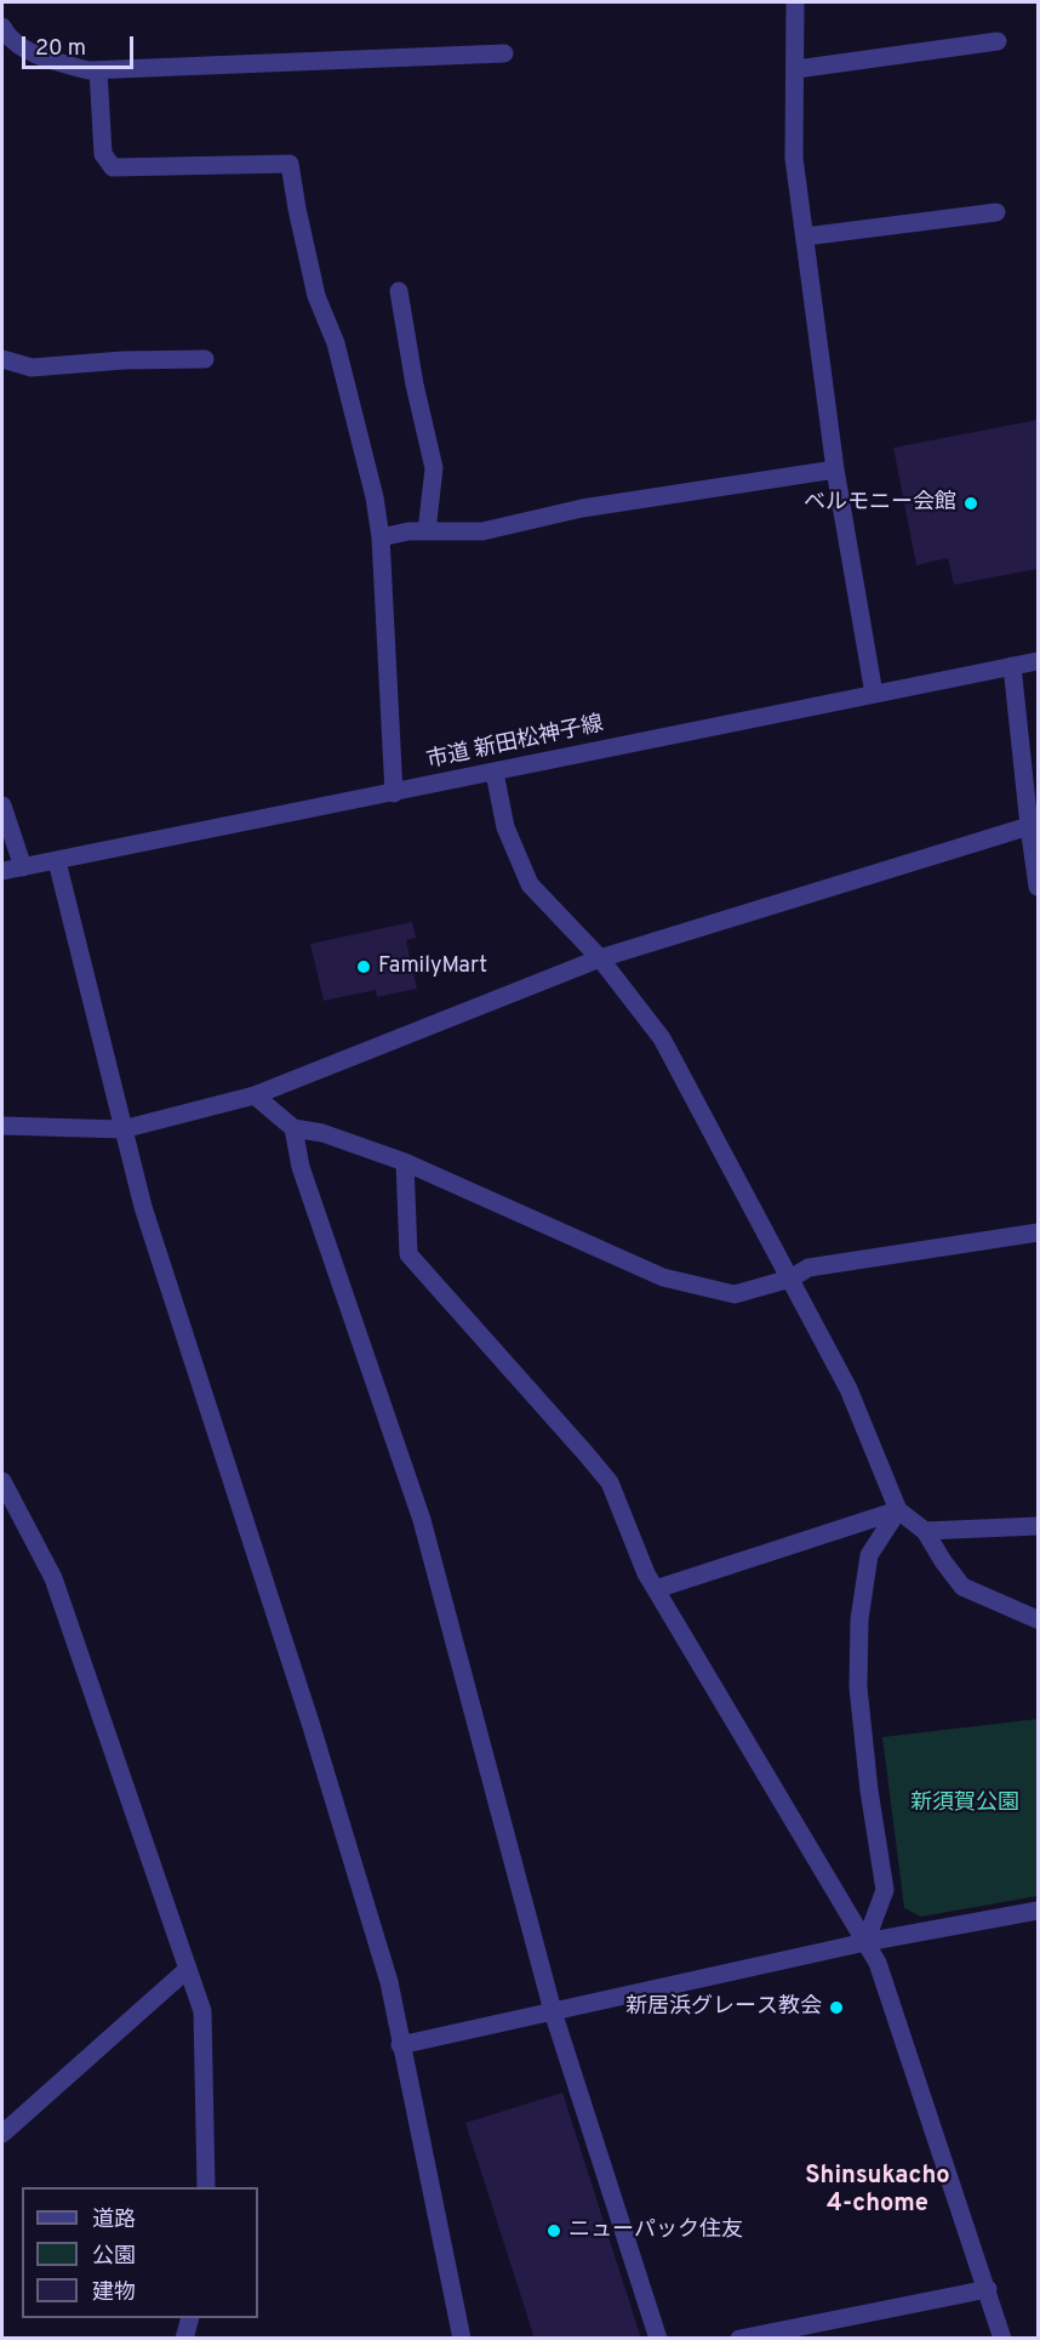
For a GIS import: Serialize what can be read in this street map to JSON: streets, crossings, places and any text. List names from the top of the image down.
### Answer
{
  "streets": {
    "street": ["市道 新田松神子線"]
  },
  "districts": ["Shinsukacho 4-chome"],
  "parks": ["新須賀公園"],
  "places": [
    "ベルモニー会館",
    "FamilyMart",
    "新居浜グレース教会",
    "ニューパック住友"
  ],
  "legend": ["道路", "公園", "建物"],
  "scale_bar": "20 m"
}
